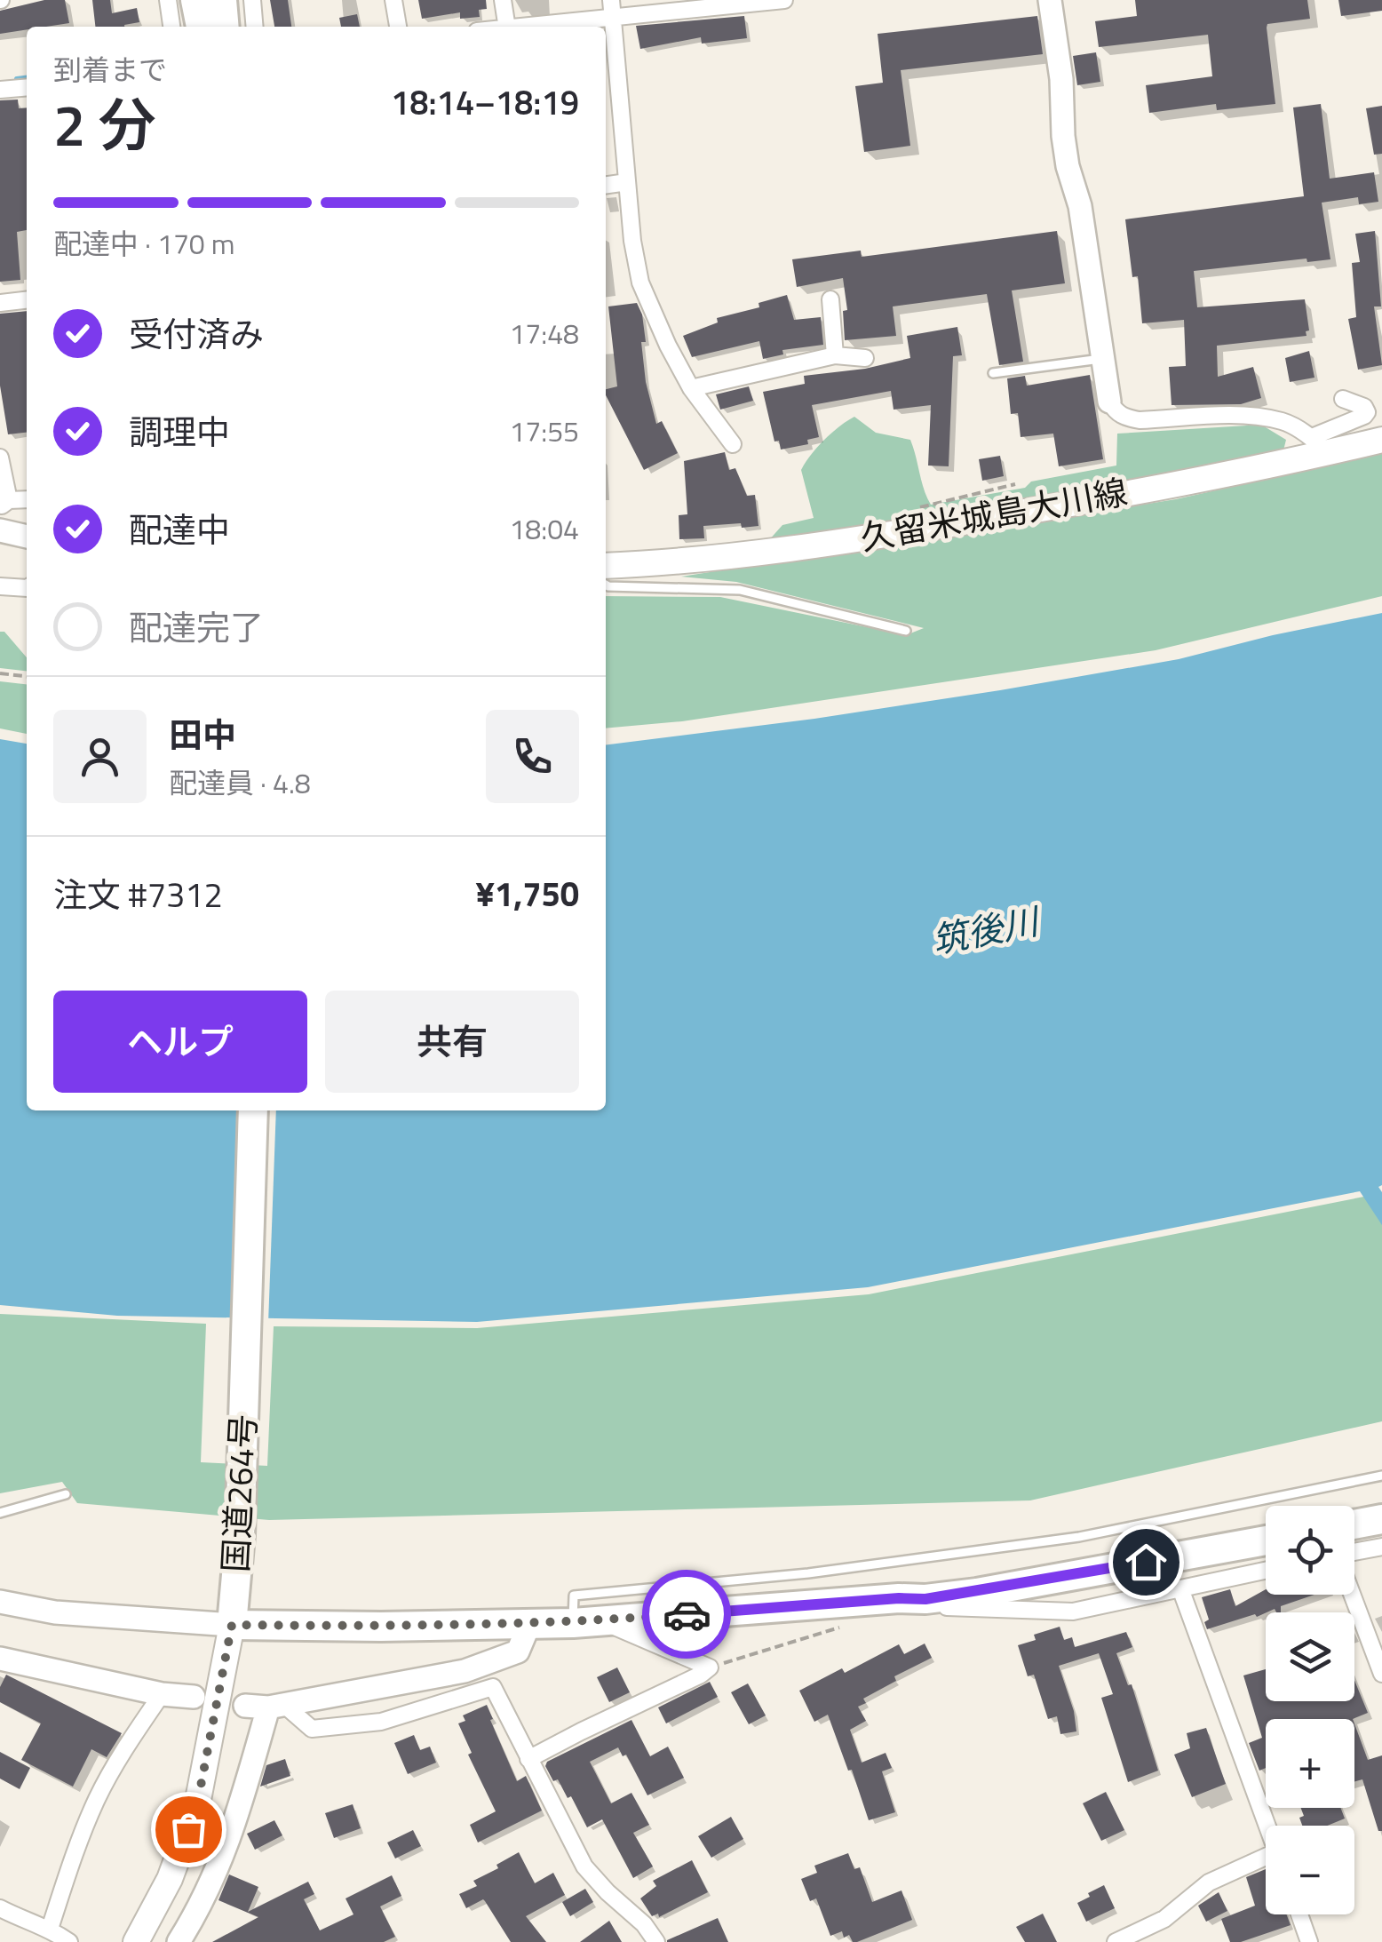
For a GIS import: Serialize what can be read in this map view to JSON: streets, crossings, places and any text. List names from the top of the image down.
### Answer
{
  "streets": {
    "highway": ["国道264号"],
    "main road": ["久留米城島大川線"]
  },
  "water": ["筑後川"],
  "page": {
    "heading": ["2 分", "到着まで", "18:14–18:19"],
    "panel": [
      "田中",
      "配達員 · 4.8",
      "注文 #7312",
      "¥1,750"
    ],
    "bar": "配達中 · 170 m",
    "list": [
      ["受付済み", "17:48"],
      ["調理中", "17:55"],
      ["配達中", "18:04"],
      "配達完了"
    ],
    "buttons": ["ヘルプ", "共有"],
    "map_buttons": ["+", "−"]
  }
}
